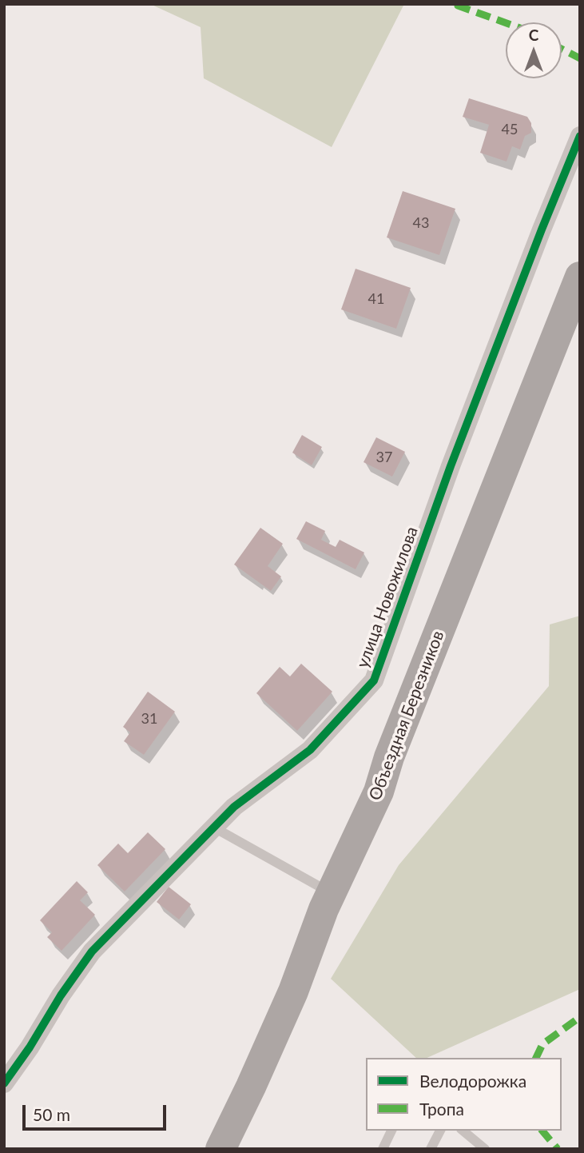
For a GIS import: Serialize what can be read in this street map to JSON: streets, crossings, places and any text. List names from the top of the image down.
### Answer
{
  "streets": {
    "highway": ["Объездная Березников"],
    "street": ["улица Новожилова"]
  },
  "house_numbers": [
    "45",
    "43",
    "41",
    "37",
    "31"
  ],
  "legend": ["Велодорожка", "Тропа"],
  "scale_bar": "50 m",
  "north": "top"
}
